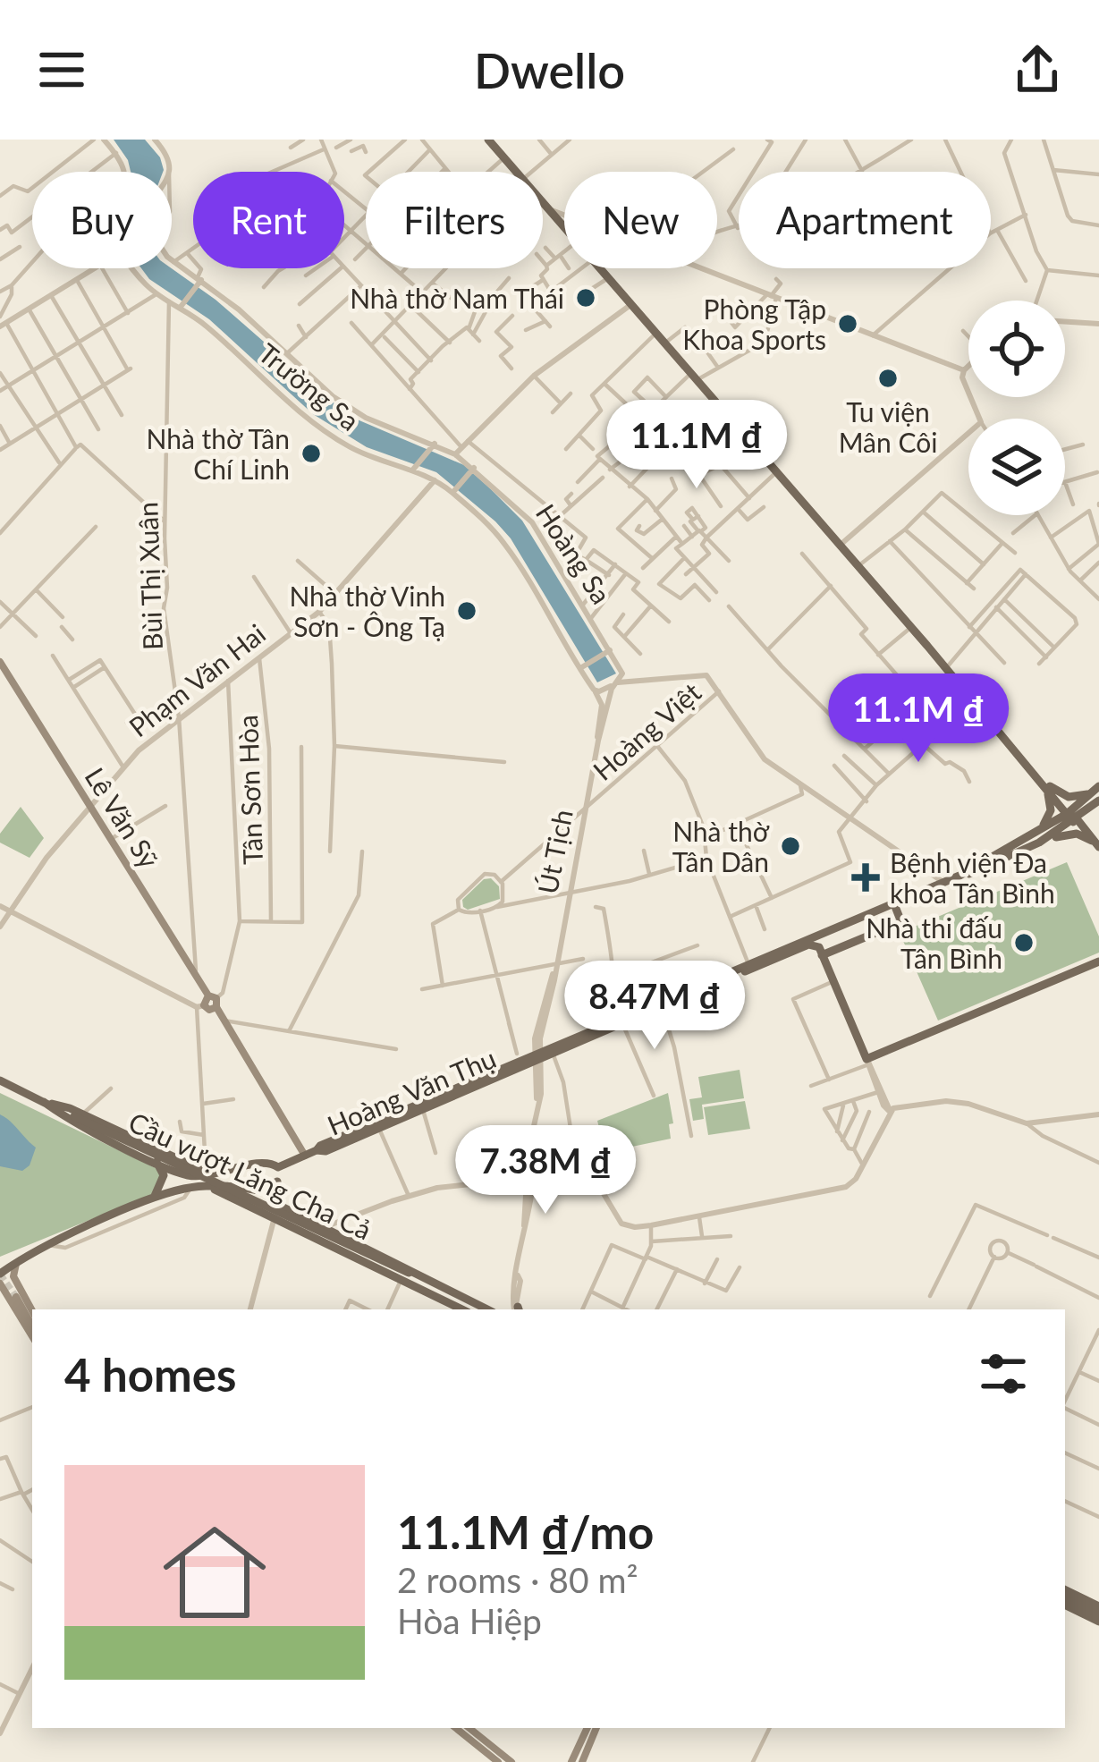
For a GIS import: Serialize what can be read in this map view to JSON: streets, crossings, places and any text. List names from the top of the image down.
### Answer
{
  "streets": {
    "main road": ["Lê Văn Sỹ", "Hoàng Văn Thụ", "Cầu vượt Lăng Cha Cả"],
    "street": [
      "Trường Sa",
      "Hoàng Sa",
      "Bùi Thị Xuân",
      "Phạm Văn Hai",
      "Hoàng Việt",
      "Tân Sơn Hòa",
      "Út Tịch"
    ]
  },
  "crossings": [
    ["Trường Sa", "Bùi Thị Xuân"],
    ["Trường Sa", "Phạm Văn Hai"],
    ["Trường Sa", "Út Tịch"],
    ["Bùi Thị Xuân", "Phạm Văn Hai"],
    ["Bùi Thị Xuân", "Lê Văn Sỹ"],
    ["Phạm Văn Hai", "Tân Sơn Hòa"],
    ["Phạm Văn Hai", "Lê Văn Sỹ"],
    ["Hoàng Việt", "Út Tịch"],
    ["Lê Văn Sỹ", "Hoàng Văn Thụ"],
    ["Út Tịch", "Hoàng Văn Thụ"]
  ],
  "places": {
    "other": [
      "Nhà thờ Nam Thái",
      "Phòng Tập Khoa Sports",
      "Tu viện Mân Côi",
      "Nhà thờ Tân Chí Linh",
      "Nhà thờ Vinh Sơn - Ông Tạ",
      "Nhà thờ Tân Dân",
      "Nhà thi đấu Tân Bình"
    ],
    "health": ["Bệnh viện Đa khoa Tân Bình"]
  },
  "page": {
    "header": "Dwello",
    "chip": [
      "Buy",
      "Rent",
      "Filters",
      "New",
      "Apartment"
    ],
    "price": [
      "11.1M ₫",
      "11.1M ₫",
      "8.47M ₫",
      "7.38M ₫"
    ],
    "heading": "4 homes",
    "list": [
      {
        "name": "11.1M ₫/mo",
        "note": "2 rooms · 80 m² · Hòa Hiệp"
      }
    ]
  }
}
